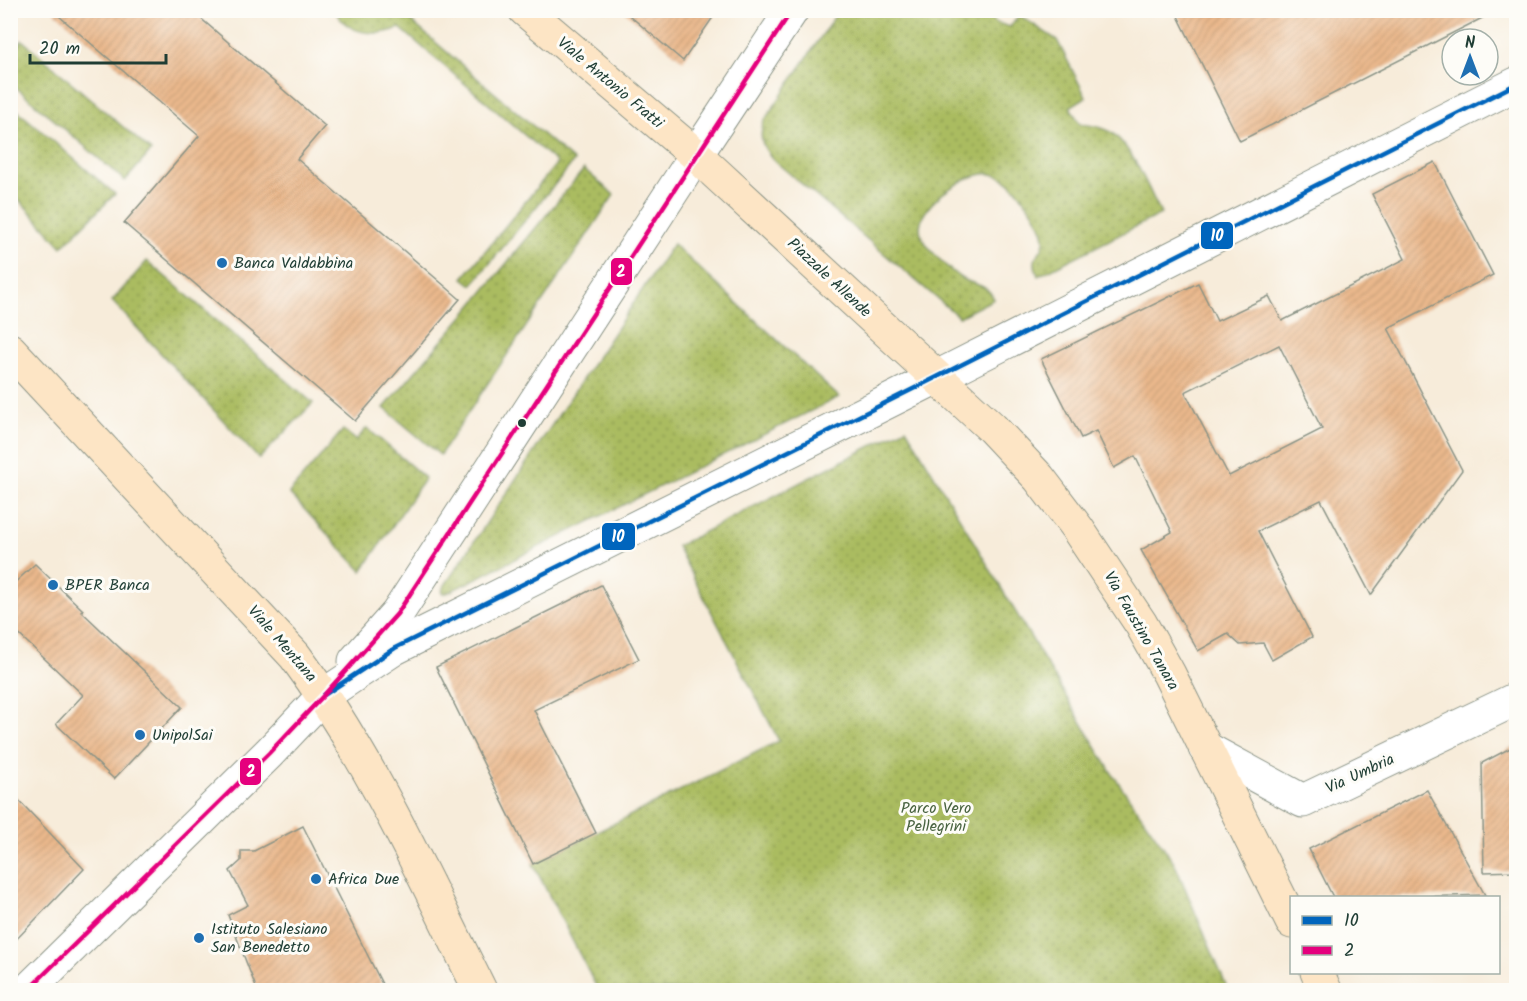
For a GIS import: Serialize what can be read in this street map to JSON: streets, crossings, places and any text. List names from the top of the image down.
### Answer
{
  "streets": {
    "main road": [
      "Viale Antonio Fratti",
      "Piazzale Allende",
      "Via Faustino Tanara",
      "Viale Mentana"
    ],
    "street": ["Via Umbria"]
  },
  "crossings": [
    ["Viale Antonio Fratti", "Piazzale Allende"],
    ["Piazzale Allende", "Via Faustino Tanara"],
    ["Via Faustino Tanara", "Via Umbria"]
  ],
  "parks": ["Parco Vero Pellegrini"],
  "places": [
    "Banca Valdabbina",
    "BPER Banca",
    "UnipolSai",
    "Africa Due",
    "Istituto Salesiano San Benedetto"
  ],
  "lines": ["transit line 2", "transit line 10"],
  "legend": ["10", "2"],
  "scale_bar": "20 m",
  "north": "top"
}
